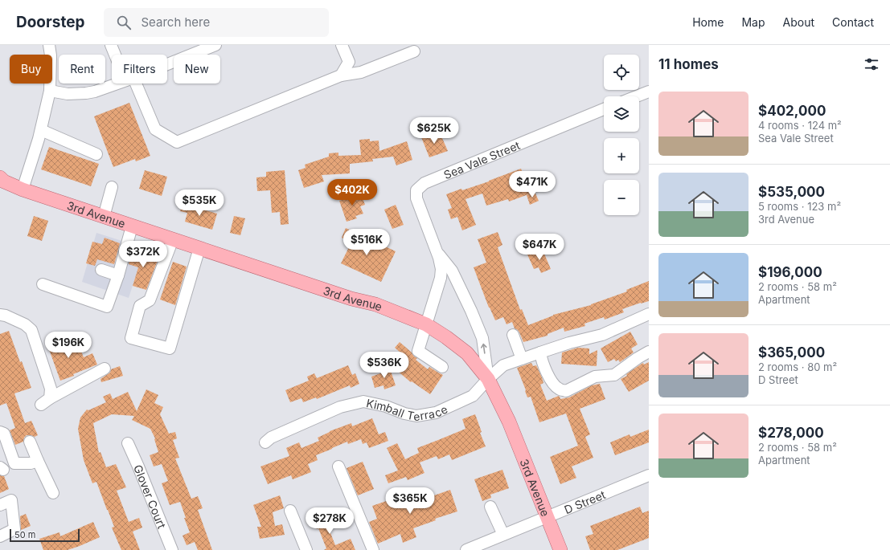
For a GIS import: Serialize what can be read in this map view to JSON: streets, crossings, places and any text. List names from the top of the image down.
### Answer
{
  "streets": {
    "main road": ["3rd Avenue"],
    "street": [
      "Sea Vale Street",
      "Kimball Terrace",
      "Glover Court",
      "D Street"
    ]
  },
  "crossings": [
    ["Sea Vale Street", "3rd Avenue"],
    ["Sea Vale Street", "Kimball Terrace"],
    ["3rd Avenue", "Kimball Terrace"],
    ["3rd Avenue", "D Street"]
  ],
  "scale_bar": "50 m",
  "page": {
    "header": "Doorstep",
    "search": "Search here",
    "nav": [
      "Home",
      "Map",
      "About",
      "Contact"
    ],
    "heading": "11 homes",
    "map_buttons": ["+", "−"],
    "chip": [
      "Buy",
      "Rent",
      "Filters",
      "New"
    ],
    "list": [
      {
        "name": "$402,000",
        "note": "4 rooms · 124 m² · Sea Vale Street"
      },
      {
        "name": "$535,000",
        "note": "5 rooms · 123 m² · 3rd Avenue"
      },
      {
        "name": "$196,000",
        "note": "2 rooms · 58 m² · Apartment"
      },
      {
        "name": "$365,000",
        "note": "2 rooms · 80 m² · D Street"
      },
      {
        "name": "$278,000",
        "note": "2 rooms · 58 m² · Apartment"
      }
    ],
    "price": [
      "$625K",
      "$471K",
      "$402K",
      "$535K",
      "$516K",
      "$647K",
      "$372K",
      "$196K",
      "$536K",
      "$365K",
      "$278K"
    ],
    "scale": "50 m"
  }
}
